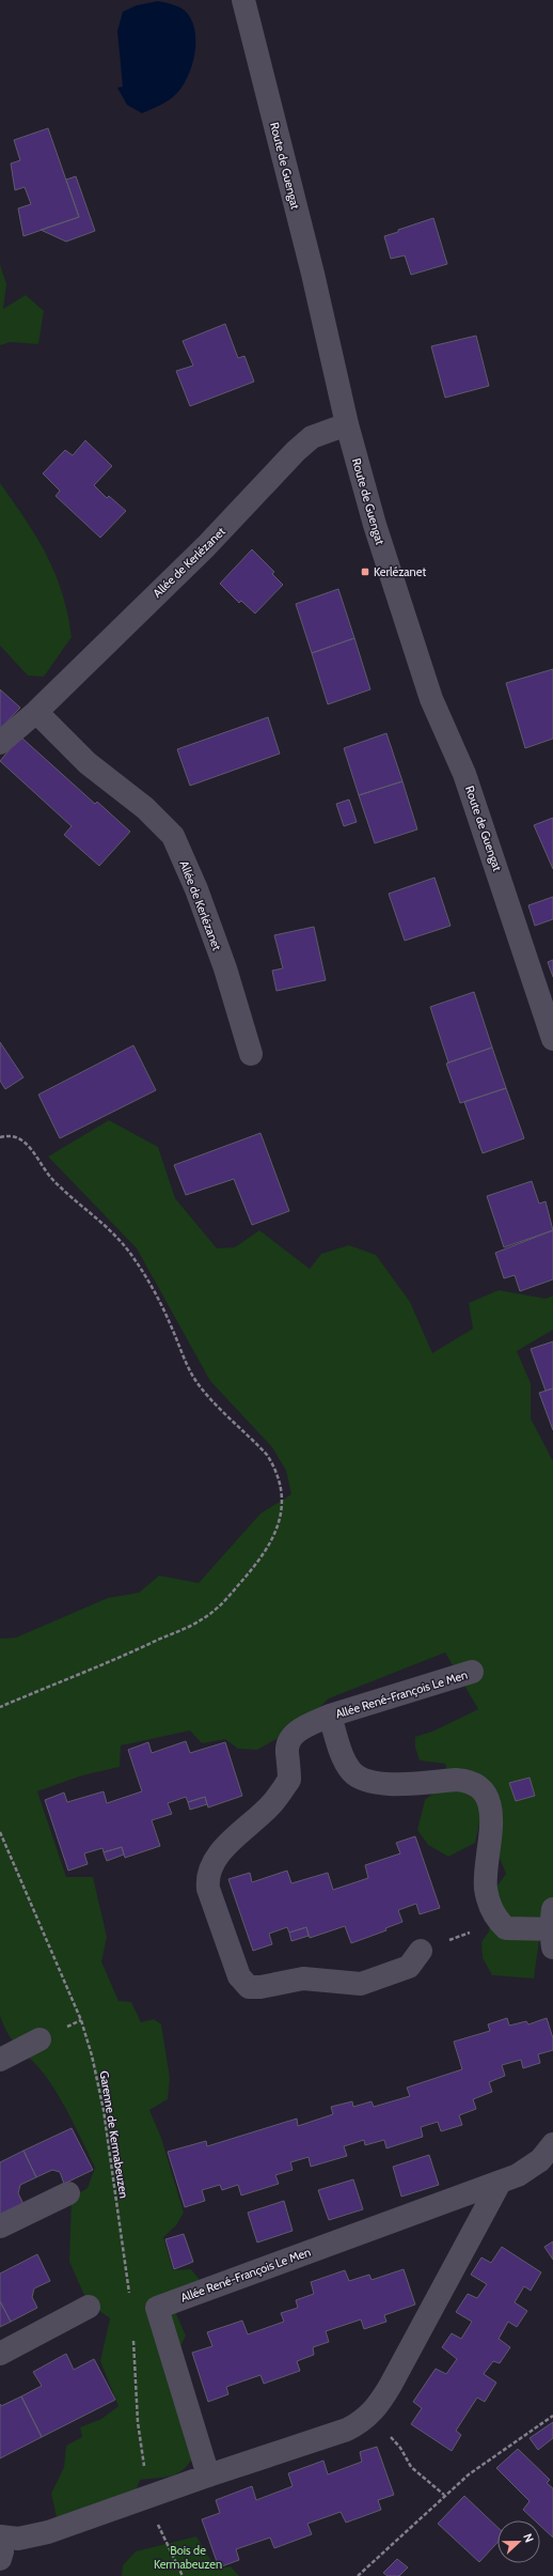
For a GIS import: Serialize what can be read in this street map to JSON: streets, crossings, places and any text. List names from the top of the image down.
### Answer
{
  "streets": {
    "street": ["Route de Guengat", "Allée de Kerlézanet", "Allée René-François Le Men"],
    "path": ["Garenne de Kermabeuzen"]
  },
  "crossings": [
    ["Route de Guengat", "Allée de Kerlézanet"]
  ],
  "parks": ["Bois de Kermabeuzen"],
  "places": {
    "transit": ["Kerlézanet"]
  },
  "north": "right"
}
